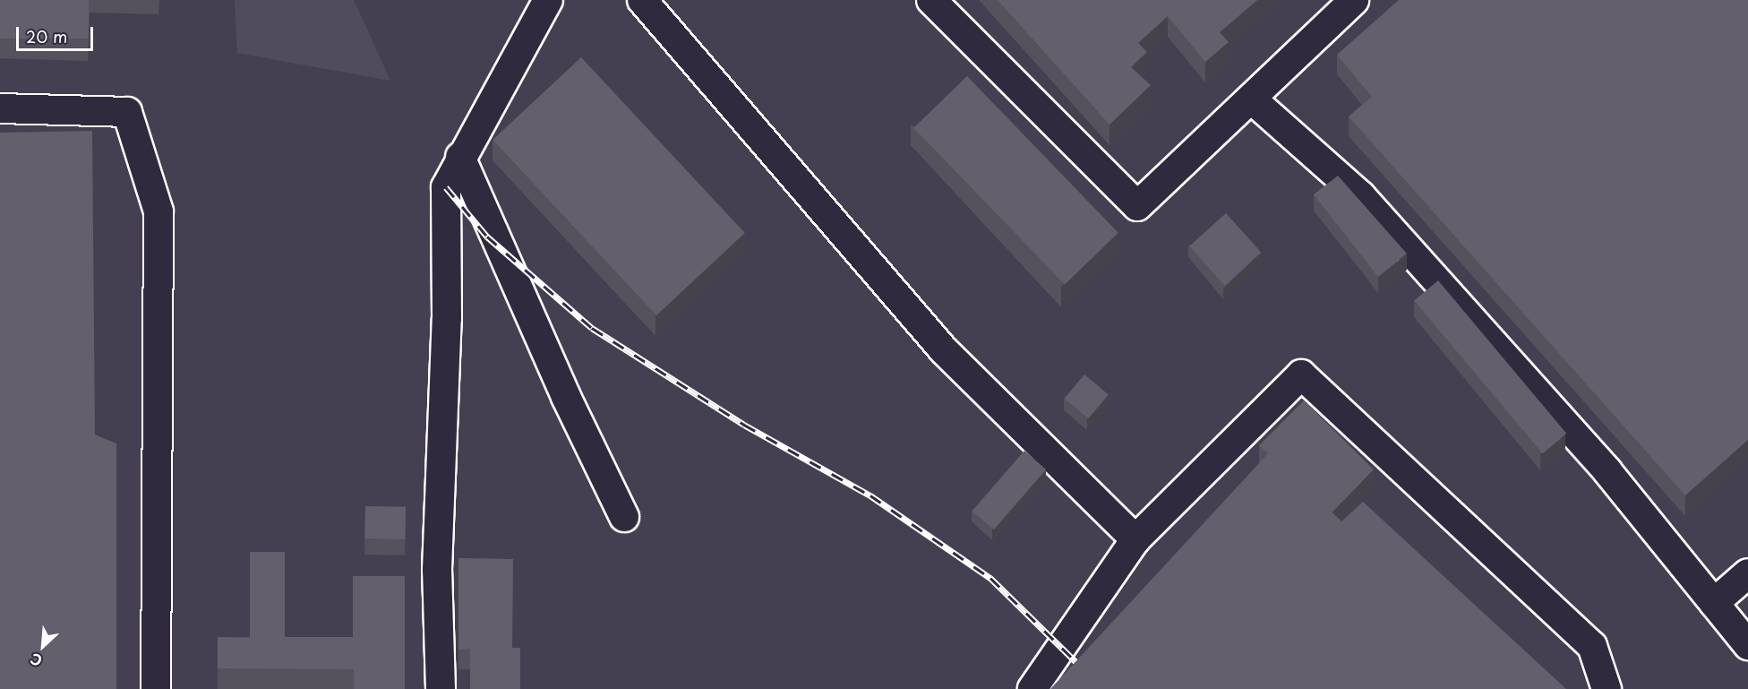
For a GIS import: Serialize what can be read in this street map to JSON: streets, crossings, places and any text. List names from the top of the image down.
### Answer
{
  "scale_bar": "20 m",
  "north": "bottom left"
}
